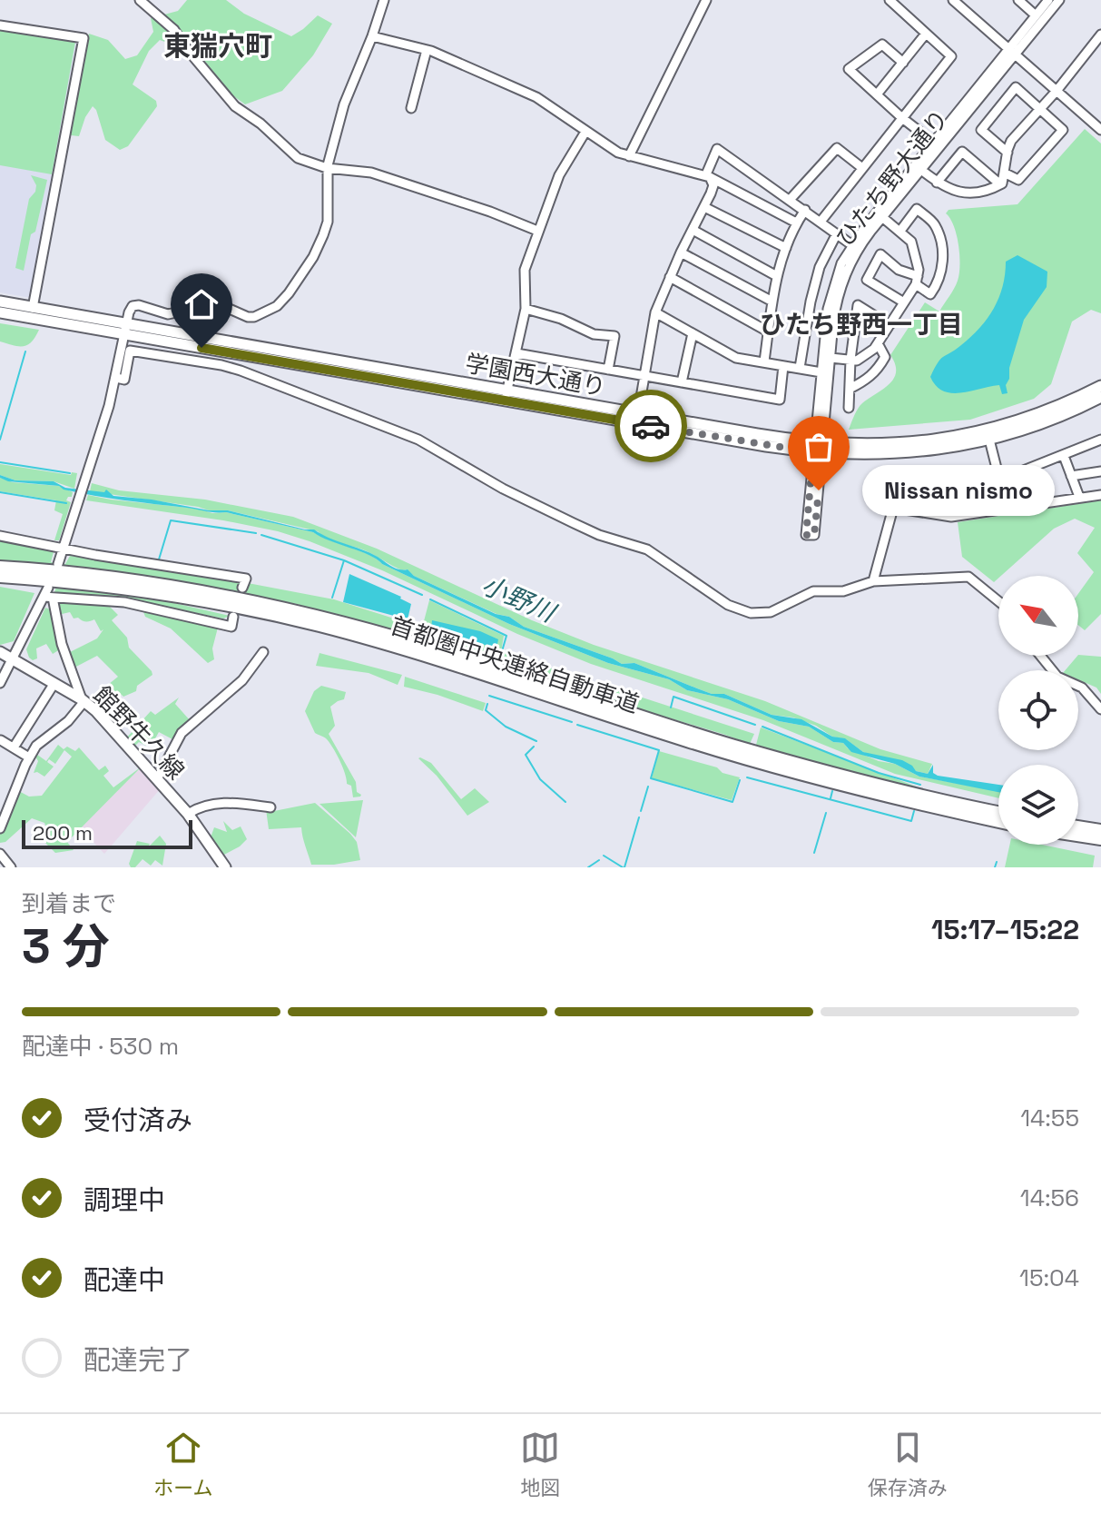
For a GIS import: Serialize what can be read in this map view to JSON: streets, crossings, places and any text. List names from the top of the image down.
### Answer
{
  "streets": {
    "highway": ["首都圏中央連絡自動車道"],
    "main road": ["学園西大通り", "館野牛久線"],
    "street": ["ひたち野大通り"]
  },
  "crossings": [
    ["ひたち野大通り", "学園西大通り"]
  ],
  "districts": ["東猯穴町", "ひたち野西一丁目"],
  "water": ["小野川"],
  "places": ["Nissan nismo"],
  "scale_bar": "200 m",
  "north": "top left",
  "page": {
    "bubble": "Nissan nismo",
    "scale": "200 m",
    "heading": ["3 分", "到着まで", "15:17–15:22"],
    "bar": "配達中 · 530 m",
    "list": [
      ["受付済み", "14:55"],
      ["調理中", "14:56"],
      ["配達中", "15:04"],
      "配達完了"
    ],
    "tabs": ["ホーム", "地図", "保存済み"]
  }
}
